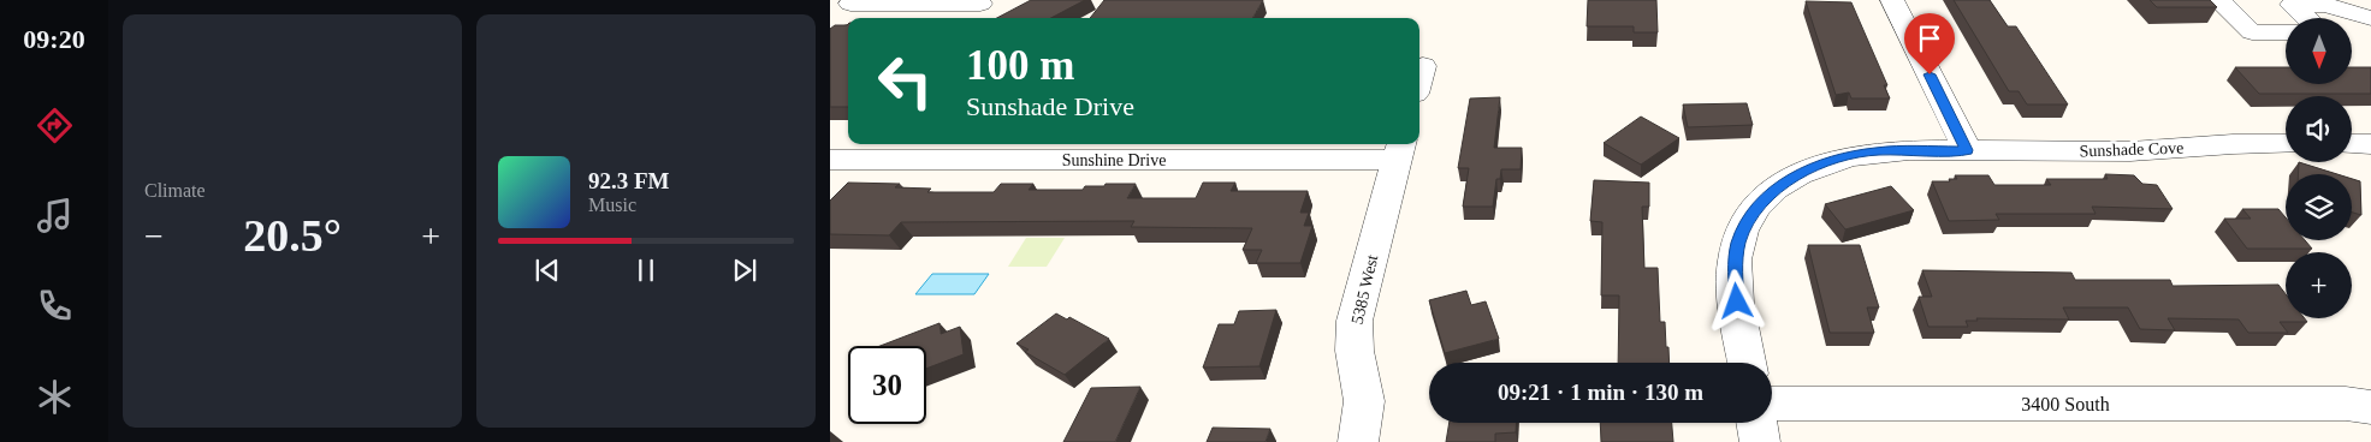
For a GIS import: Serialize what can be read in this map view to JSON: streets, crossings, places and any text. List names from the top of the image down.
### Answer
{
  "streets": {
    "street": [
      "Sunshade Cove",
      "Sunshine Drive",
      "5385 West",
      "3400 South"
    ]
  },
  "crossings": [
    ["Sunshine Drive", "5385 West"]
  ],
  "north": "bottom",
  "page": {
    "tabs": "09:20",
    "tile": "Climate",
    "map_buttons": "+",
    "turn": ["100 m", "Sunshade Drive"],
    "song": ["92.3 FM", "Music"],
    "heat": ["−", "20.5°", "+"],
    "limit": "30",
    "trip": "09:21 · 1 min · 130 m"
  }
}
